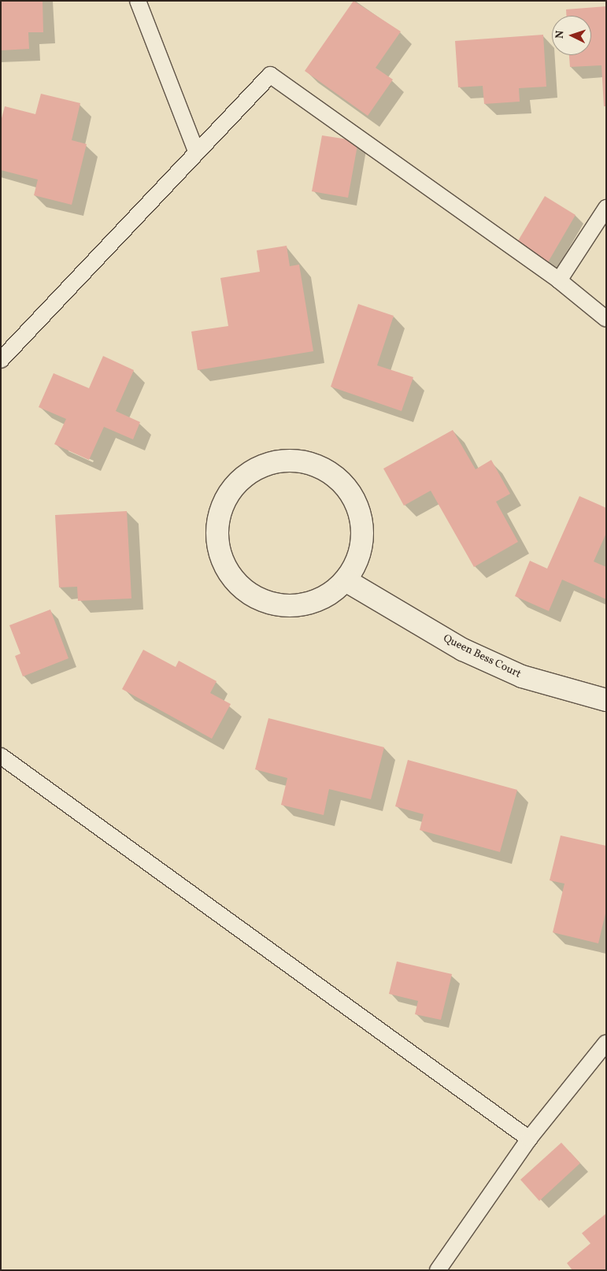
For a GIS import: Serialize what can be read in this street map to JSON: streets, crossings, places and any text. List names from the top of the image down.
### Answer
{
  "streets": {
    "street": ["Queen Bess Court"]
  },
  "north": "left"
}
